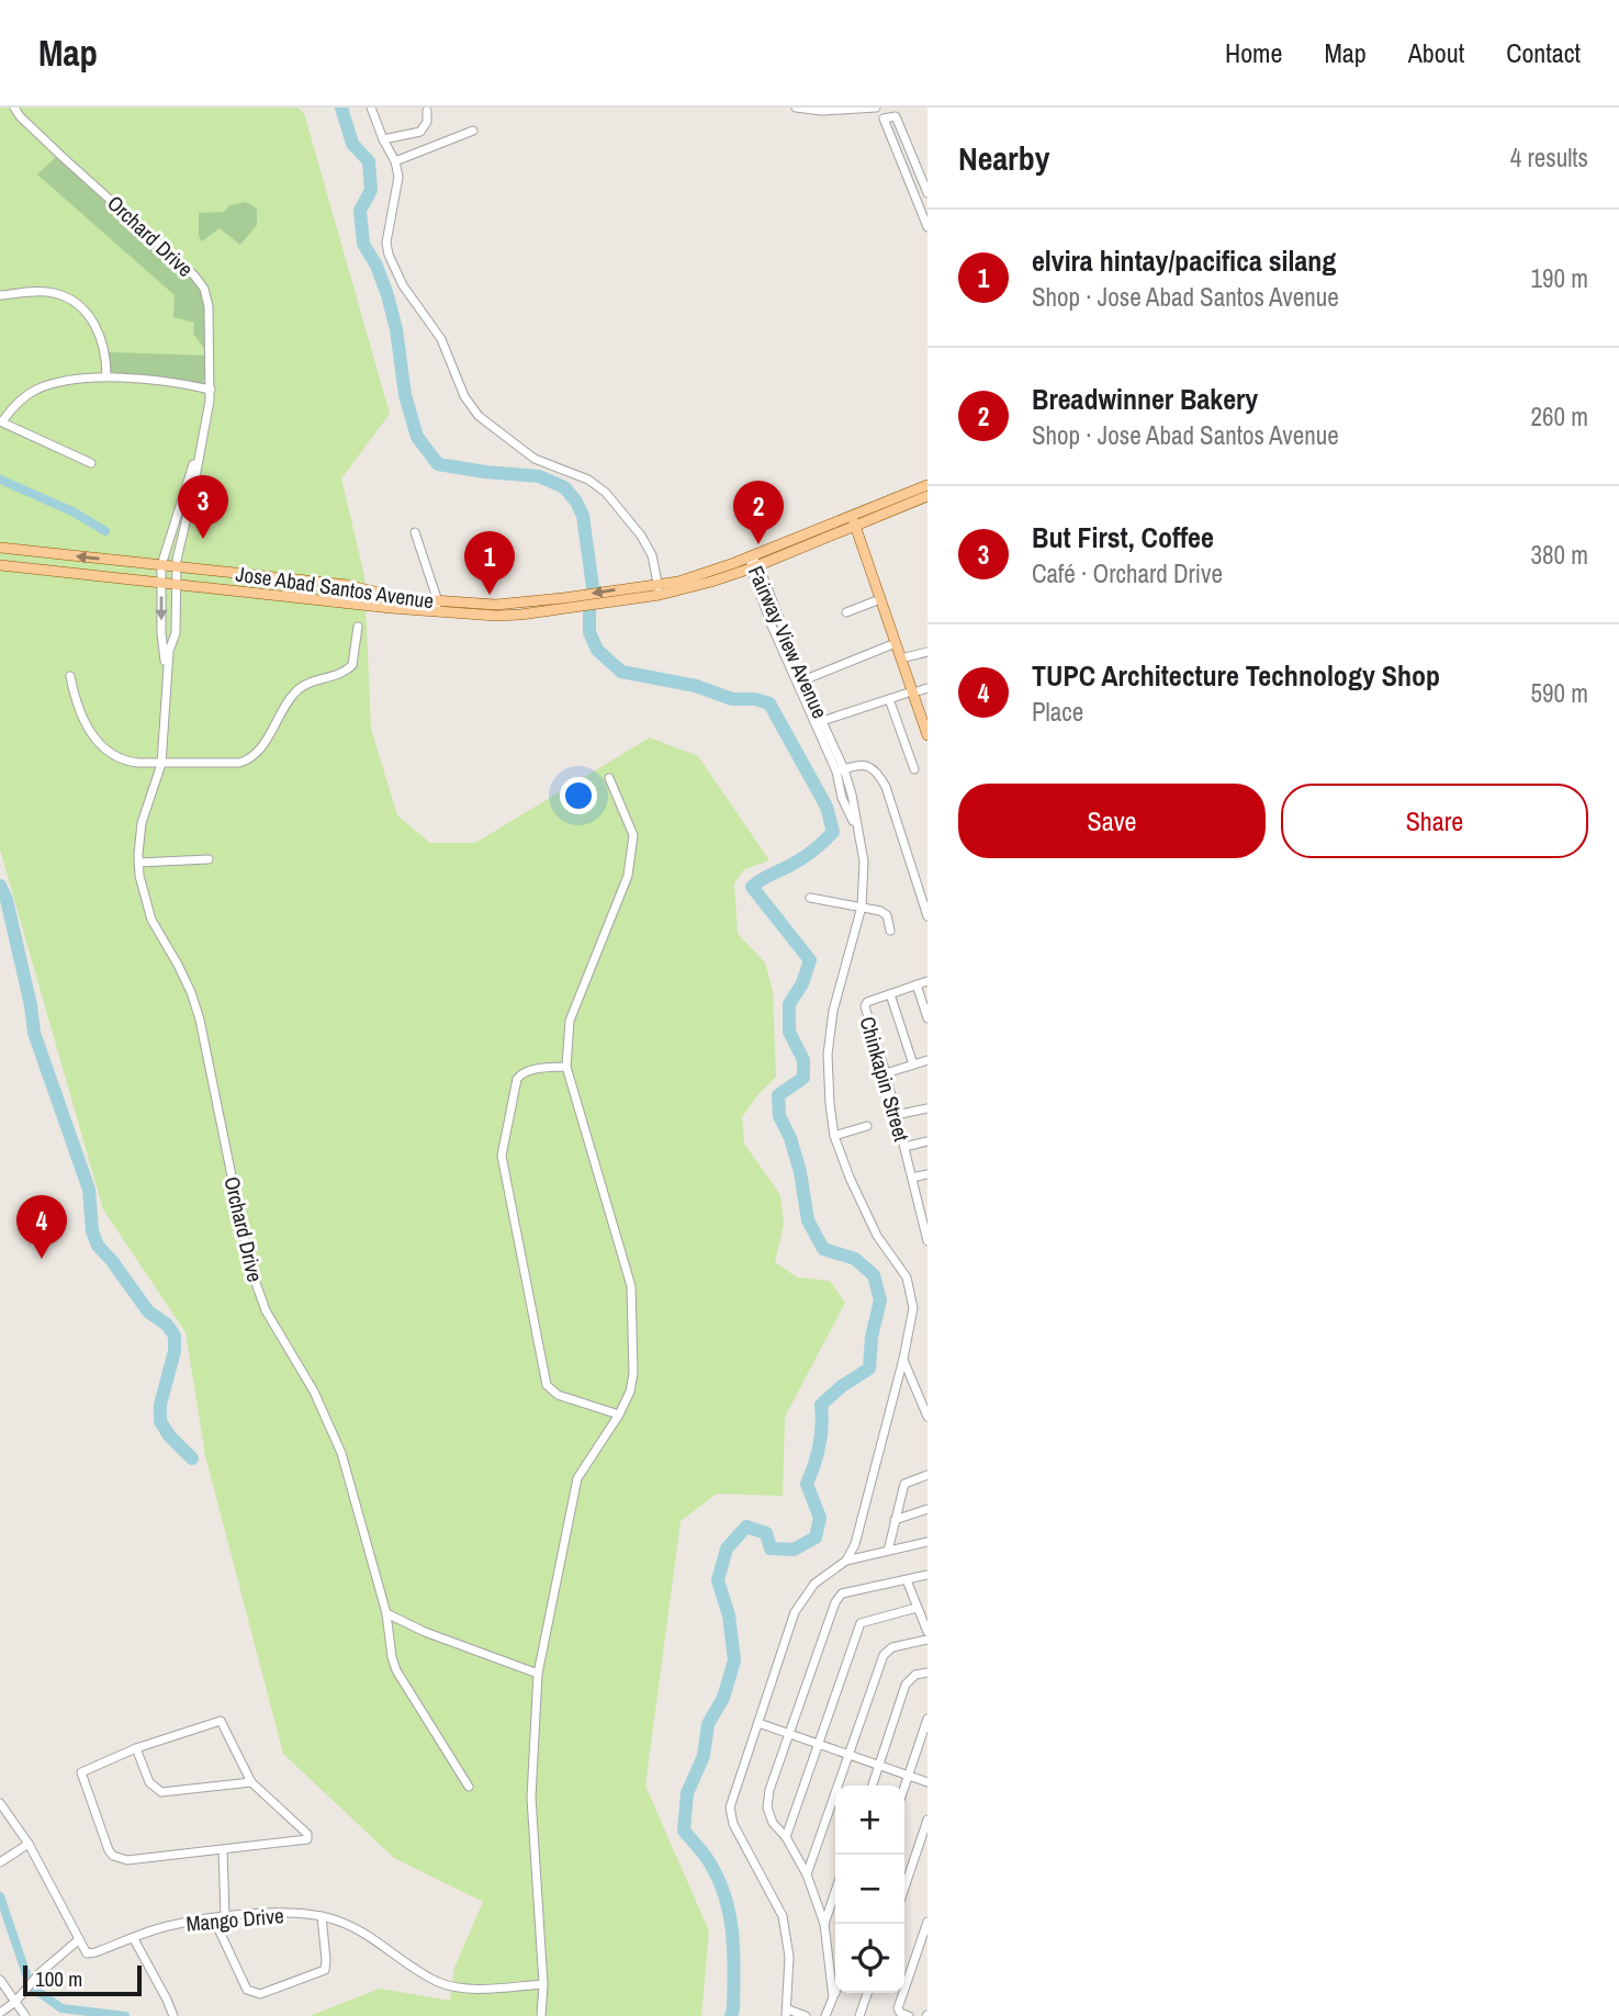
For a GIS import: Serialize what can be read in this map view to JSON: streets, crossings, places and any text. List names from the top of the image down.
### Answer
{
  "streets": {
    "main road": ["Jose Abad Santos Avenue"],
    "street": [
      "Orchard Drive",
      "Fairway View Avenue",
      "Chinkapin Street",
      "Mango Drive"
    ]
  },
  "crossings": [
    ["Orchard Drive", "Jose Abad Santos Avenue"],
    ["Jose Abad Santos Avenue", "Fairway View Avenue"]
  ],
  "scale_bar": "100 m",
  "page": {
    "header": "Map",
    "nav": [
      "Home",
      "Map",
      "About",
      "Contact"
    ],
    "heading": ["Nearby", "4 results"],
    "list": [
      {
        "mark": "1",
        "name": "elvira hintay/pacifica silang",
        "note": "Shop · Jose Abad Santos Avenue",
        "value": "190 m"
      },
      {
        "mark": "2",
        "name": "Breadwinner Bakery",
        "note": "Shop · Jose Abad Santos Avenue",
        "value": "260 m"
      },
      {
        "mark": "3",
        "name": "But First, Coffee",
        "note": "Café · Orchard Drive",
        "value": "380 m"
      },
      {
        "mark": "4",
        "name": "TUPC Architecture Technology Shop",
        "note": "Place",
        "value": "590 m"
      }
    ],
    "pins": [
      "3",
      "2",
      "1",
      "4"
    ],
    "buttons": ["Save", "Share"],
    "map_buttons": ["+", "−"],
    "scale": "100 m"
  }
}
